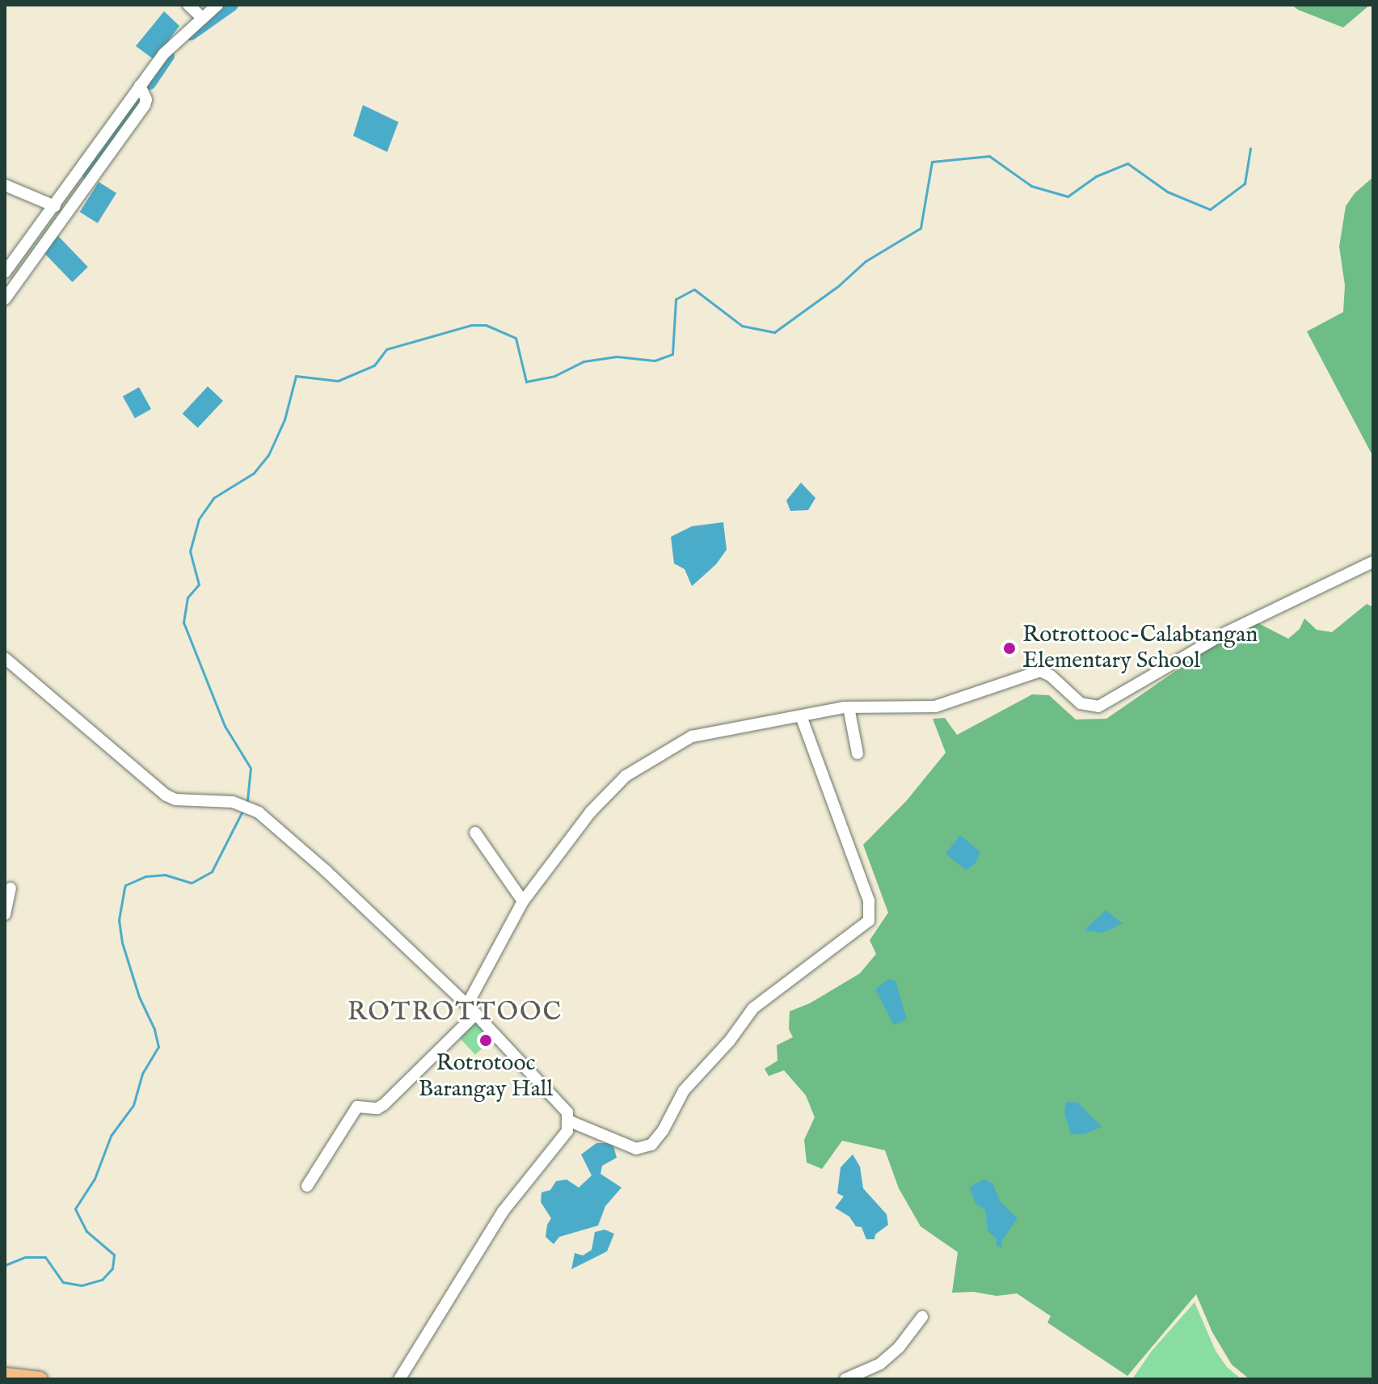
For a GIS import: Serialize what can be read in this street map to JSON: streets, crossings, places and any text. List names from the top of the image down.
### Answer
{
  "districts": ["ROTROTTOOC"],
  "places": ["Rotrottooc-Calabtangan Elementary School", "Rotrotooc Barangay Hall"]
}
